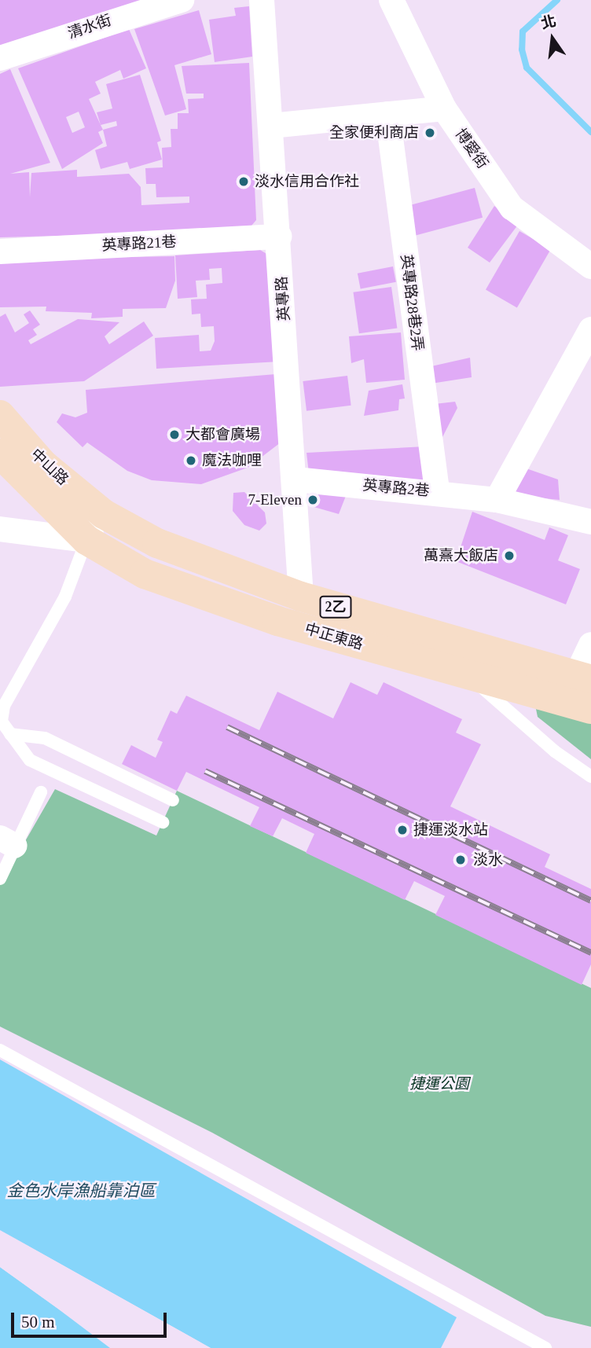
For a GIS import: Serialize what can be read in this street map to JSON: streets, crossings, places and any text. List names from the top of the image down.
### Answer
{
  "streets": {
    "main road": ["中山路", "2乙", "中正東路"],
    "street": [
      "清水街",
      "博愛街",
      "英專路21巷",
      "英專路",
      "英專路28巷2弄",
      "英專路2巷"
    ]
  },
  "crossings": [
    ["英專路21巷", "英專路"],
    ["英專路", "英專路2巷"],
    ["英專路", "中正東路"],
    ["英專路28巷2弄", "英專路2巷"],
    ["中山路", "中正東路"]
  ],
  "water": ["金色水岸漁船靠泊區"],
  "parks": ["捷運公園"],
  "places": [
    "全家便利商店",
    "淡水信用合作社",
    "大都會廣場",
    "魔法咖哩",
    "7-Eleven",
    "萬熹大飯店",
    "捷運淡水站",
    "淡水"
  ],
  "scale_bar": "50 m",
  "north": "top"
}
